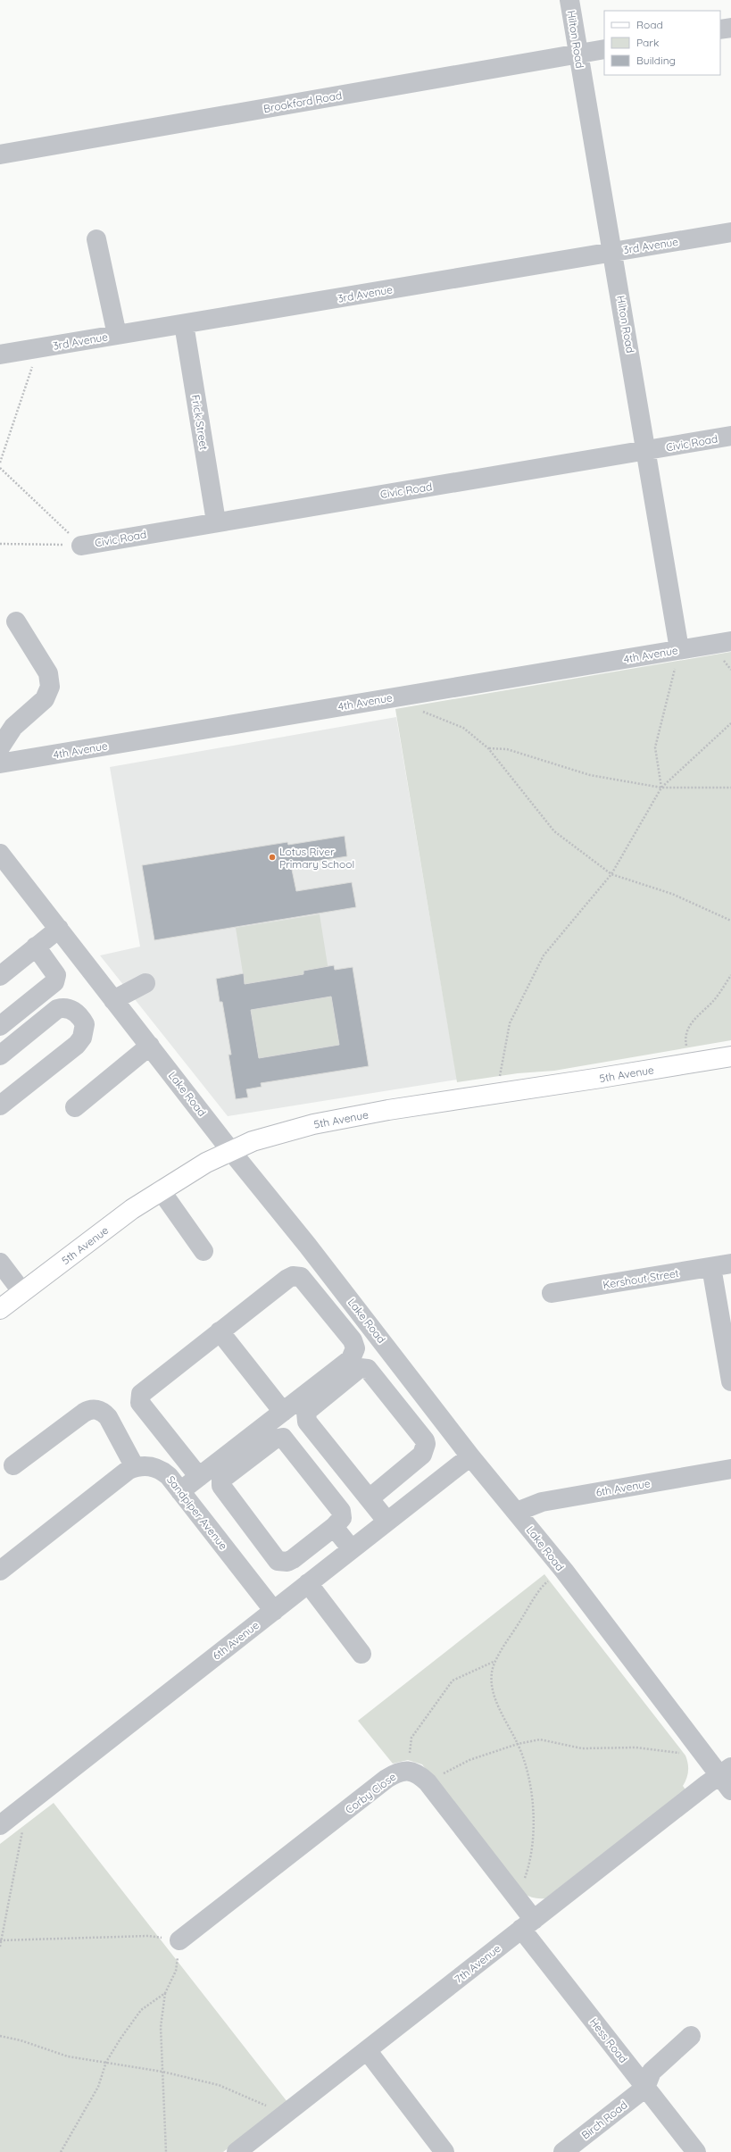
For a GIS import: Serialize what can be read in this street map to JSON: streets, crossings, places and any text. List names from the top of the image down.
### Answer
{
  "streets": {
    "main road": ["5th Avenue"],
    "street": [
      "Hilton Road",
      "Brookford Road",
      "3rd Avenue",
      "Frick Street",
      "Civic Road",
      "4th Avenue",
      "Lake Road",
      "Kershout Street",
      "6th Avenue",
      "Sandpiper Avenue",
      "Corby Close",
      "7th Avenue",
      "Hess Road",
      "Birch Road"
    ]
  },
  "crossings": [
    ["Hilton Road", "Brookford Road"],
    ["Hilton Road", "3rd Avenue"],
    ["Hilton Road", "Civic Road"],
    ["Hilton Road", "4th Avenue"],
    ["3rd Avenue", "Frick Street"],
    ["Frick Street", "Civic Road"],
    ["5th Avenue", "Lake Road"],
    ["Lake Road", "6th Avenue"],
    ["Lake Road", "7th Avenue"],
    ["6th Avenue", "Sandpiper Avenue"],
    ["Corby Close", "7th Avenue"],
    ["Corby Close", "Hess Road"],
    ["7th Avenue", "Hess Road"],
    ["Hess Road", "Birch Road"]
  ],
  "places": ["Lotus River Primary School"],
  "legend": ["Road", "Park", "Building"]
}
